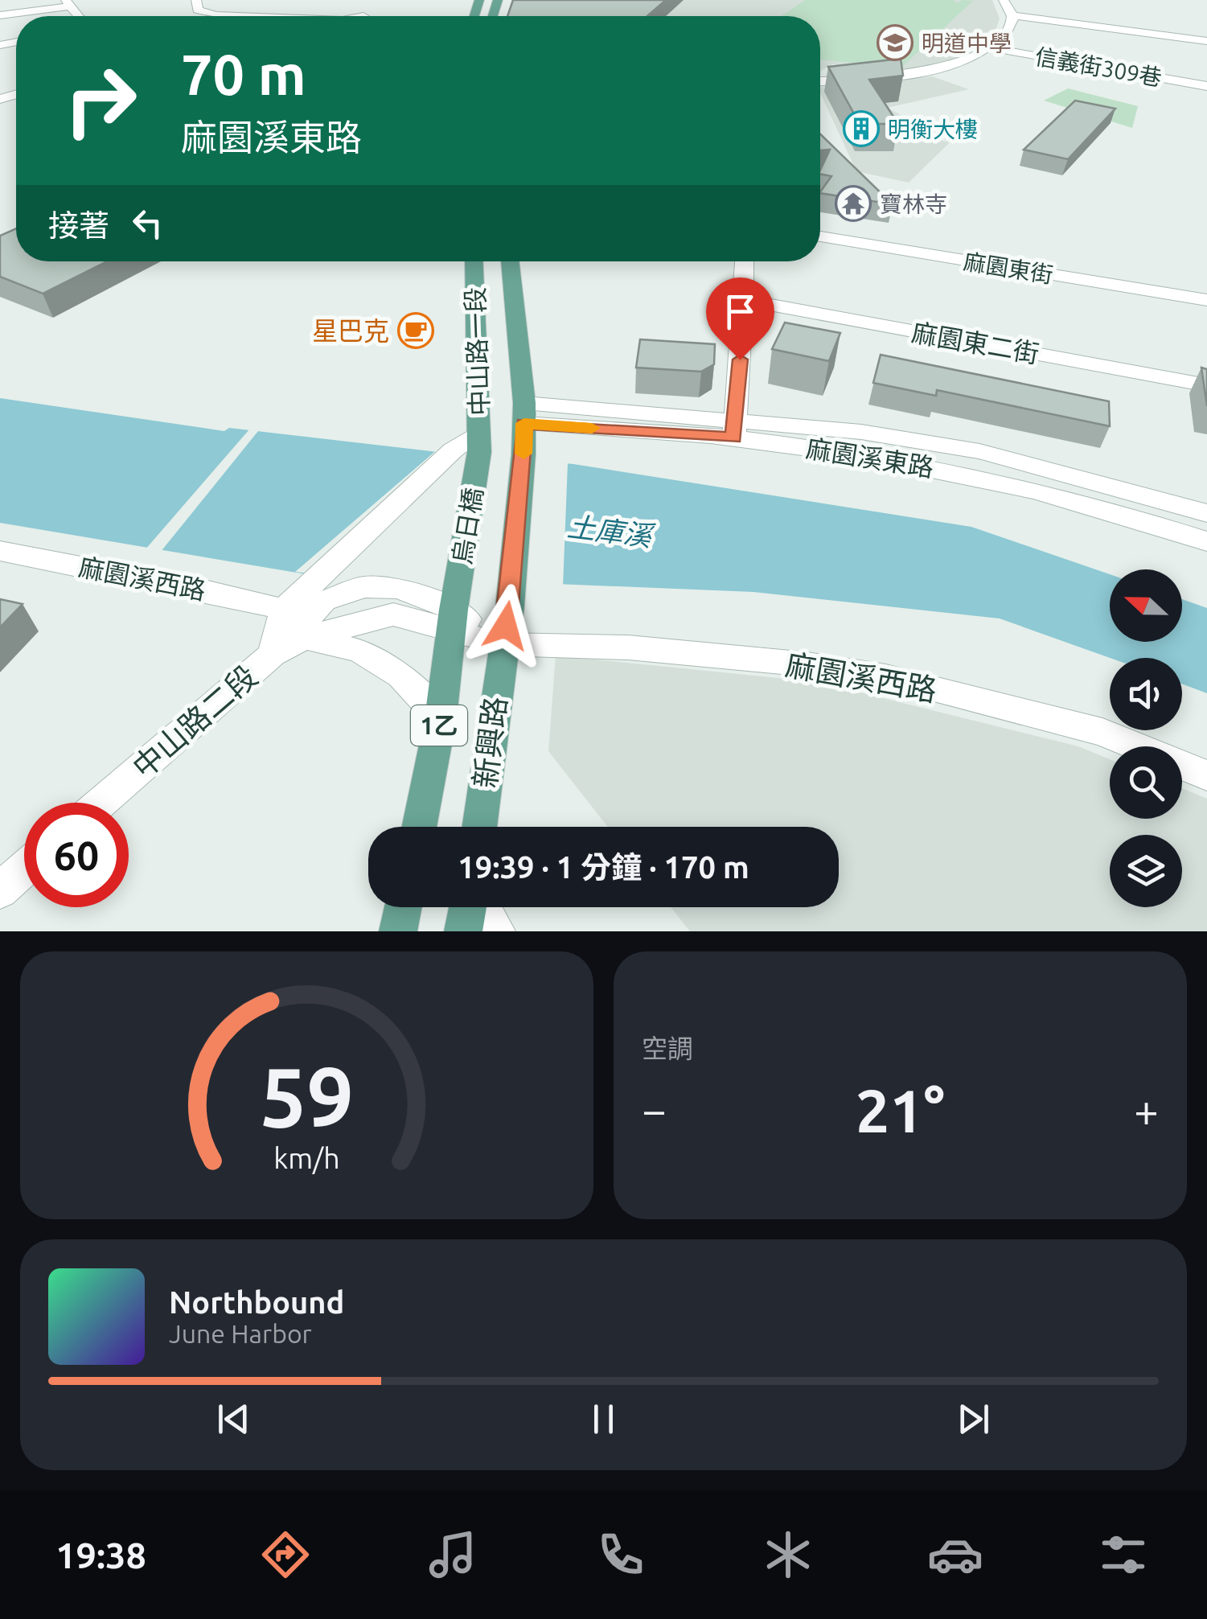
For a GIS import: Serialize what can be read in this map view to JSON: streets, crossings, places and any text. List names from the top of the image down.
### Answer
{
  "streets": {
    "main road": [
      "中山路一段",
      "烏日橋",
      "1乙",
      "新興路"
    ],
    "street": [
      "信義街309巷",
      "麻園東街",
      "麻園東二街",
      "麻園溪東路",
      "麻園溪西路",
      "中山路二段"
    ]
  },
  "crossings": [
    ["中山路一段", "麻園溪東路"],
    ["中山路一段", "烏日橋"],
    ["烏日橋", "麻園溪西路"],
    ["烏日橋", "中山路二段"],
    ["烏日橋", "新興路"],
    ["麻園溪西路", "中山路二段"],
    ["麻園溪西路", "新興路"],
    ["中山路二段", "新興路"]
  ],
  "water": ["土庫溪"],
  "places": {
    "school or university": ["明道中學"],
    "building": ["明衡大樓"],
    "temple": ["寶林寺"],
    "cafe": ["星巴克"]
  },
  "north": "left",
  "page": {
    "turn": ["70 m", "麻園溪東路"],
    "then": "接著",
    "limit": "60",
    "trip": "19:39 · 1 分鐘 · 170 m",
    "tile": "空調",
    "heat": ["−", "21°", "+"],
    "song": ["Northbound", "June Harbor"],
    "tabs": "19:38",
    "gauge": ["59", "km/h"]
  }
}
